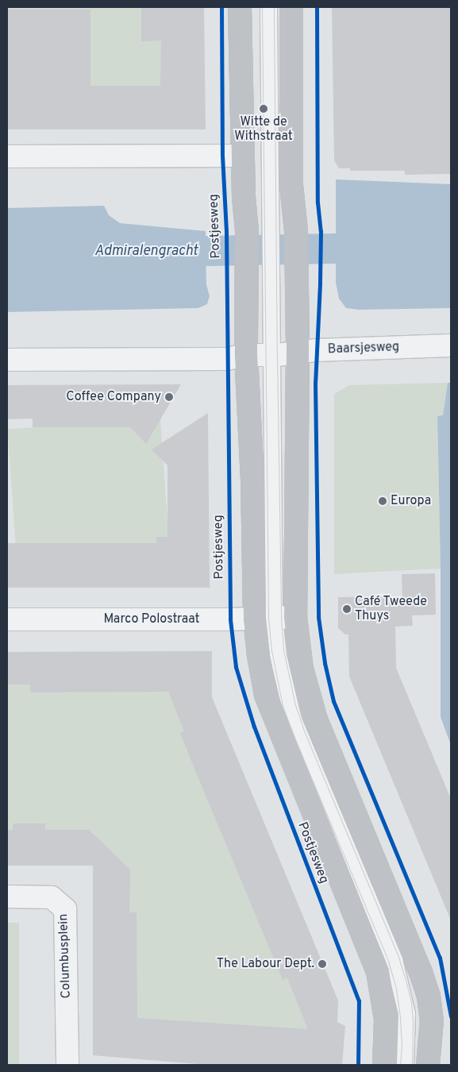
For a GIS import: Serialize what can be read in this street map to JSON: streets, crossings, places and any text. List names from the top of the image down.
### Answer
{
  "streets": {
    "street": [
      "Postjesweg",
      "Baarsjesweg",
      "Marco Polostraat",
      "Columbusplein"
    ]
  },
  "crossings": [
    ["Postjesweg", "Baarsjesweg"],
    ["Postjesweg", "Marco Polostraat"]
  ],
  "water": ["Admiralengracht"],
  "places": [
    "Witte de Withstraat",
    "Coffee Company",
    "Europa",
    "Café Tweede Thuys",
    "The Labour Dept."
  ]
}
